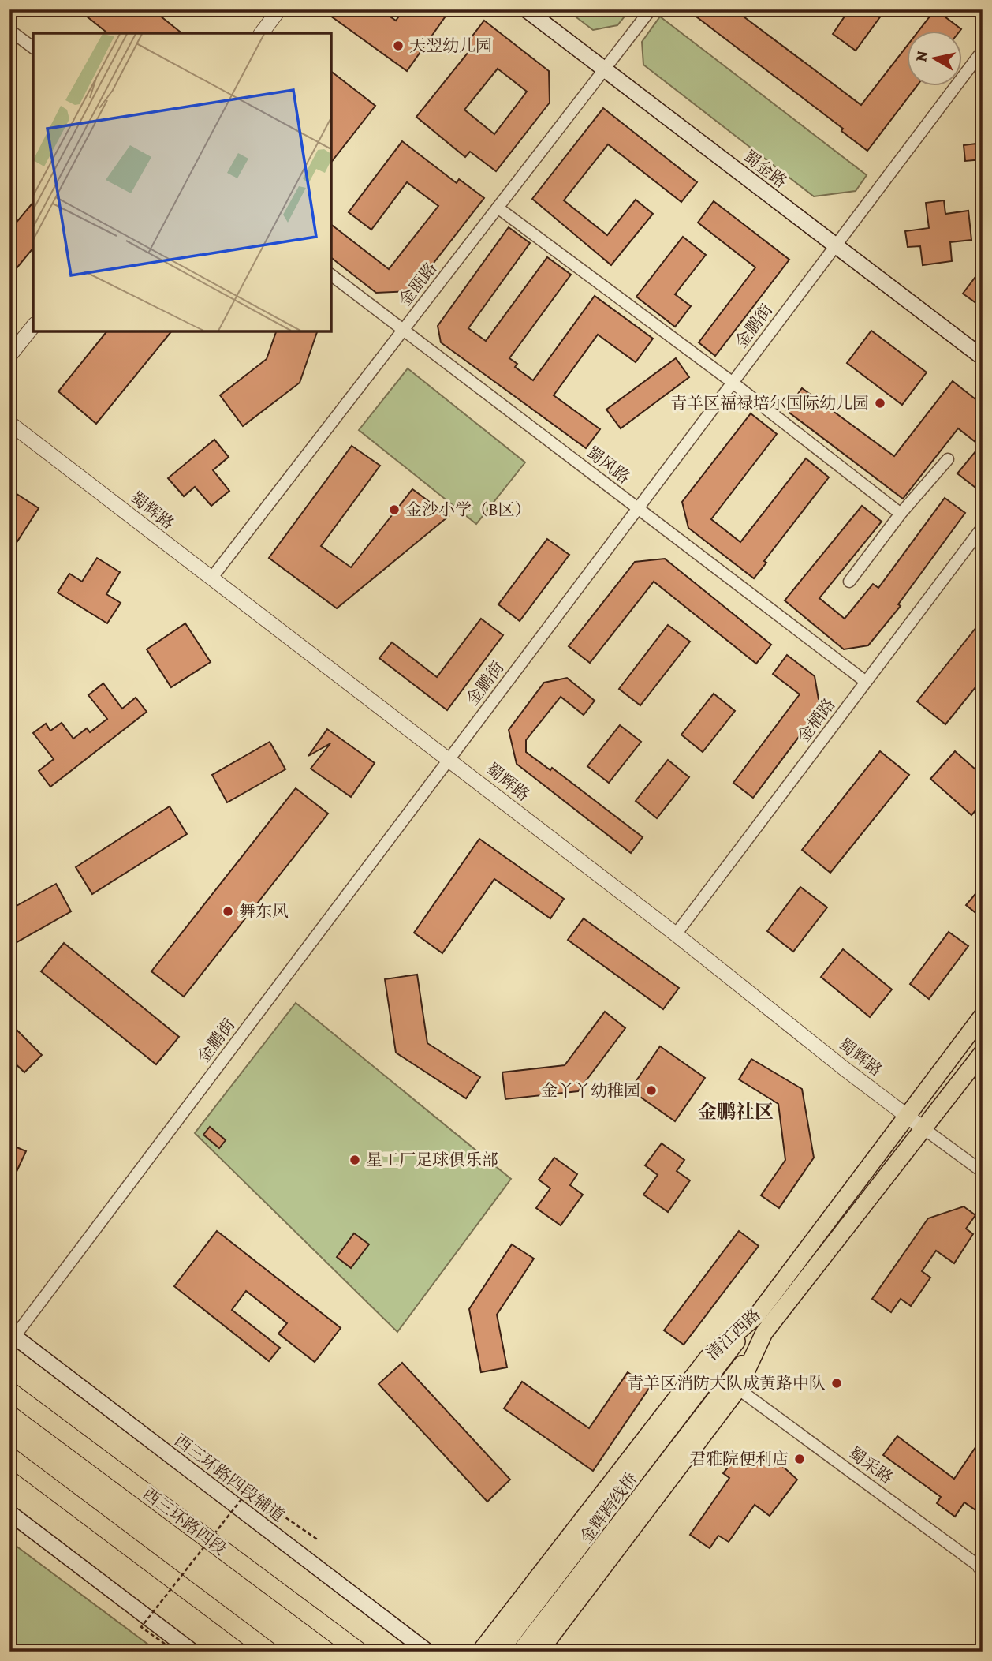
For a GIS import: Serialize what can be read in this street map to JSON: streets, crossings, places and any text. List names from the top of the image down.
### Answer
{
  "streets": {
    "highway": ["西三环路四段"],
    "main road": [
      "蜀金路",
      "清江西路",
      "西三环路四段辅道",
      "金辉跨线桥"
    ],
    "street": [
      "金瓯路",
      "金鹏街",
      "蜀风路",
      "蜀辉路",
      "金栖路",
      "蜀采路"
    ]
  },
  "crossings": [
    ["蜀金路", "金瓯路"],
    ["蜀金路", "金鹏街"],
    ["金瓯路", "蜀风路"],
    ["金瓯路", "蜀辉路"],
    ["金鹏街", "蜀风路"],
    ["金鹏街", "蜀辉路"],
    ["金鹏街", "西三环路四段辅道"],
    ["蜀风路", "金栖路"],
    ["蜀辉路", "金栖路"],
    ["蜀辉路", "清江西路"],
    ["清江西路", "蜀采路"],
    ["清江西路", "金辉跨线桥"],
    ["蜀采路", "金辉跨线桥"]
  ],
  "districts": ["金鹏社区"],
  "places": [
    "天翌幼儿园",
    "青羊区福禄培尔国际幼儿园",
    "金沙小学（B区）",
    "舞东风",
    "金丫丫幼稚园",
    "星工厂足球俱乐部",
    "青羊区消防大队成黄路中队",
    "君雅院便利店"
  ],
  "north": "left"
}
